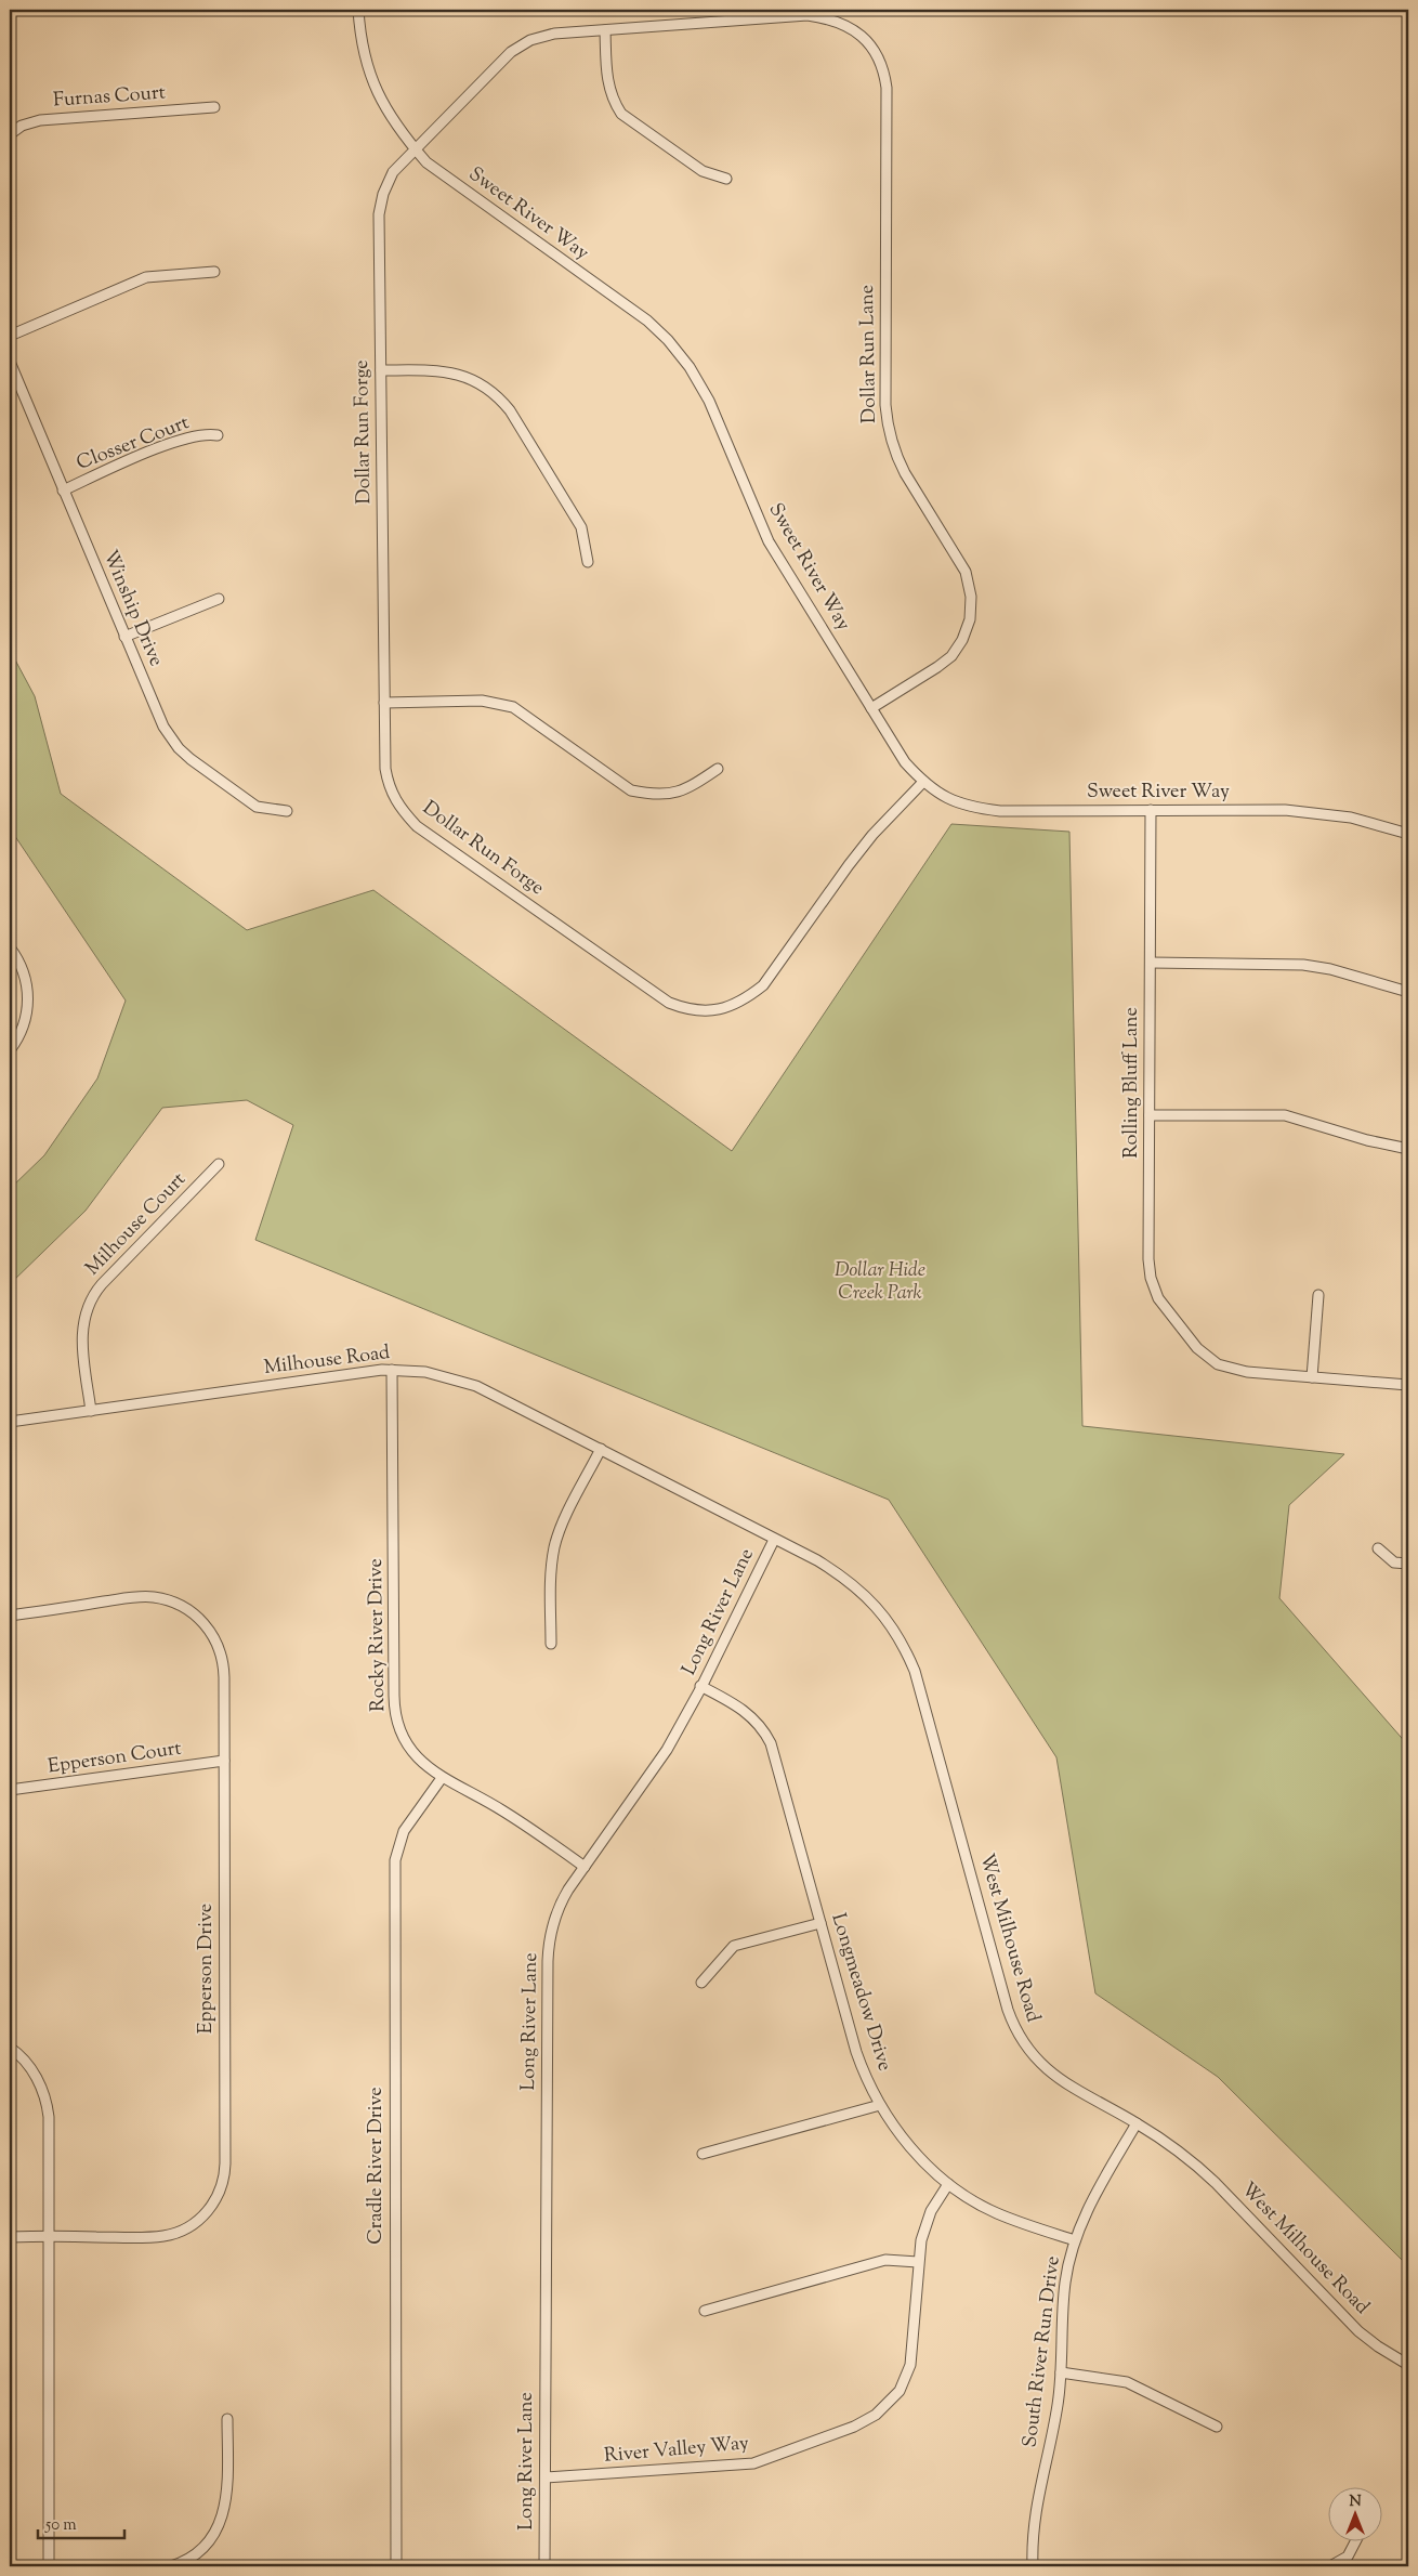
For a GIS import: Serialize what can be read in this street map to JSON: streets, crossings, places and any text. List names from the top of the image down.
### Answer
{
  "streets": {
    "street": [
      "Furnas Court",
      "Sweet River Way",
      "Dollar Run Lane",
      "Dollar Run Forge",
      "Closser Court",
      "Winship Drive",
      "Rolling Bluff Lane",
      "Milhouse Court",
      "Milhouse Road",
      "Long River Lane",
      "Rocky River Drive",
      "Epperson Court",
      "West Milhouse Road",
      "Epperson Drive",
      "Longmeadow Drive",
      "Cradle River Drive",
      "South River Run Drive",
      "River Valley Way"
    ]
  },
  "crossings": [
    ["Sweet River Way", "Dollar Run Lane"],
    ["Sweet River Way", "Dollar Run Forge"],
    ["Sweet River Way", "Rolling Bluff Lane"],
    ["Dollar Run Lane", "Dollar Run Forge"],
    ["Closser Court", "Winship Drive"],
    ["Milhouse Court", "Milhouse Road"],
    ["Milhouse Road", "Long River Lane"],
    ["Milhouse Road", "Rocky River Drive"],
    ["Milhouse Road", "West Milhouse Road"],
    ["Long River Lane", "Rocky River Drive"],
    ["Long River Lane", "West Milhouse Road"],
    ["Long River Lane", "Longmeadow Drive"],
    ["Long River Lane", "River Valley Way"],
    ["Rocky River Drive", "Cradle River Drive"],
    ["Epperson Court", "Epperson Drive"],
    ["West Milhouse Road", "South River Run Drive"],
    ["Longmeadow Drive", "South River Run Drive"],
    ["Longmeadow Drive", "River Valley Way"]
  ],
  "parks": ["Dollar Hide Creek Park"],
  "scale_bar": "50 m",
  "north": "top"
}
